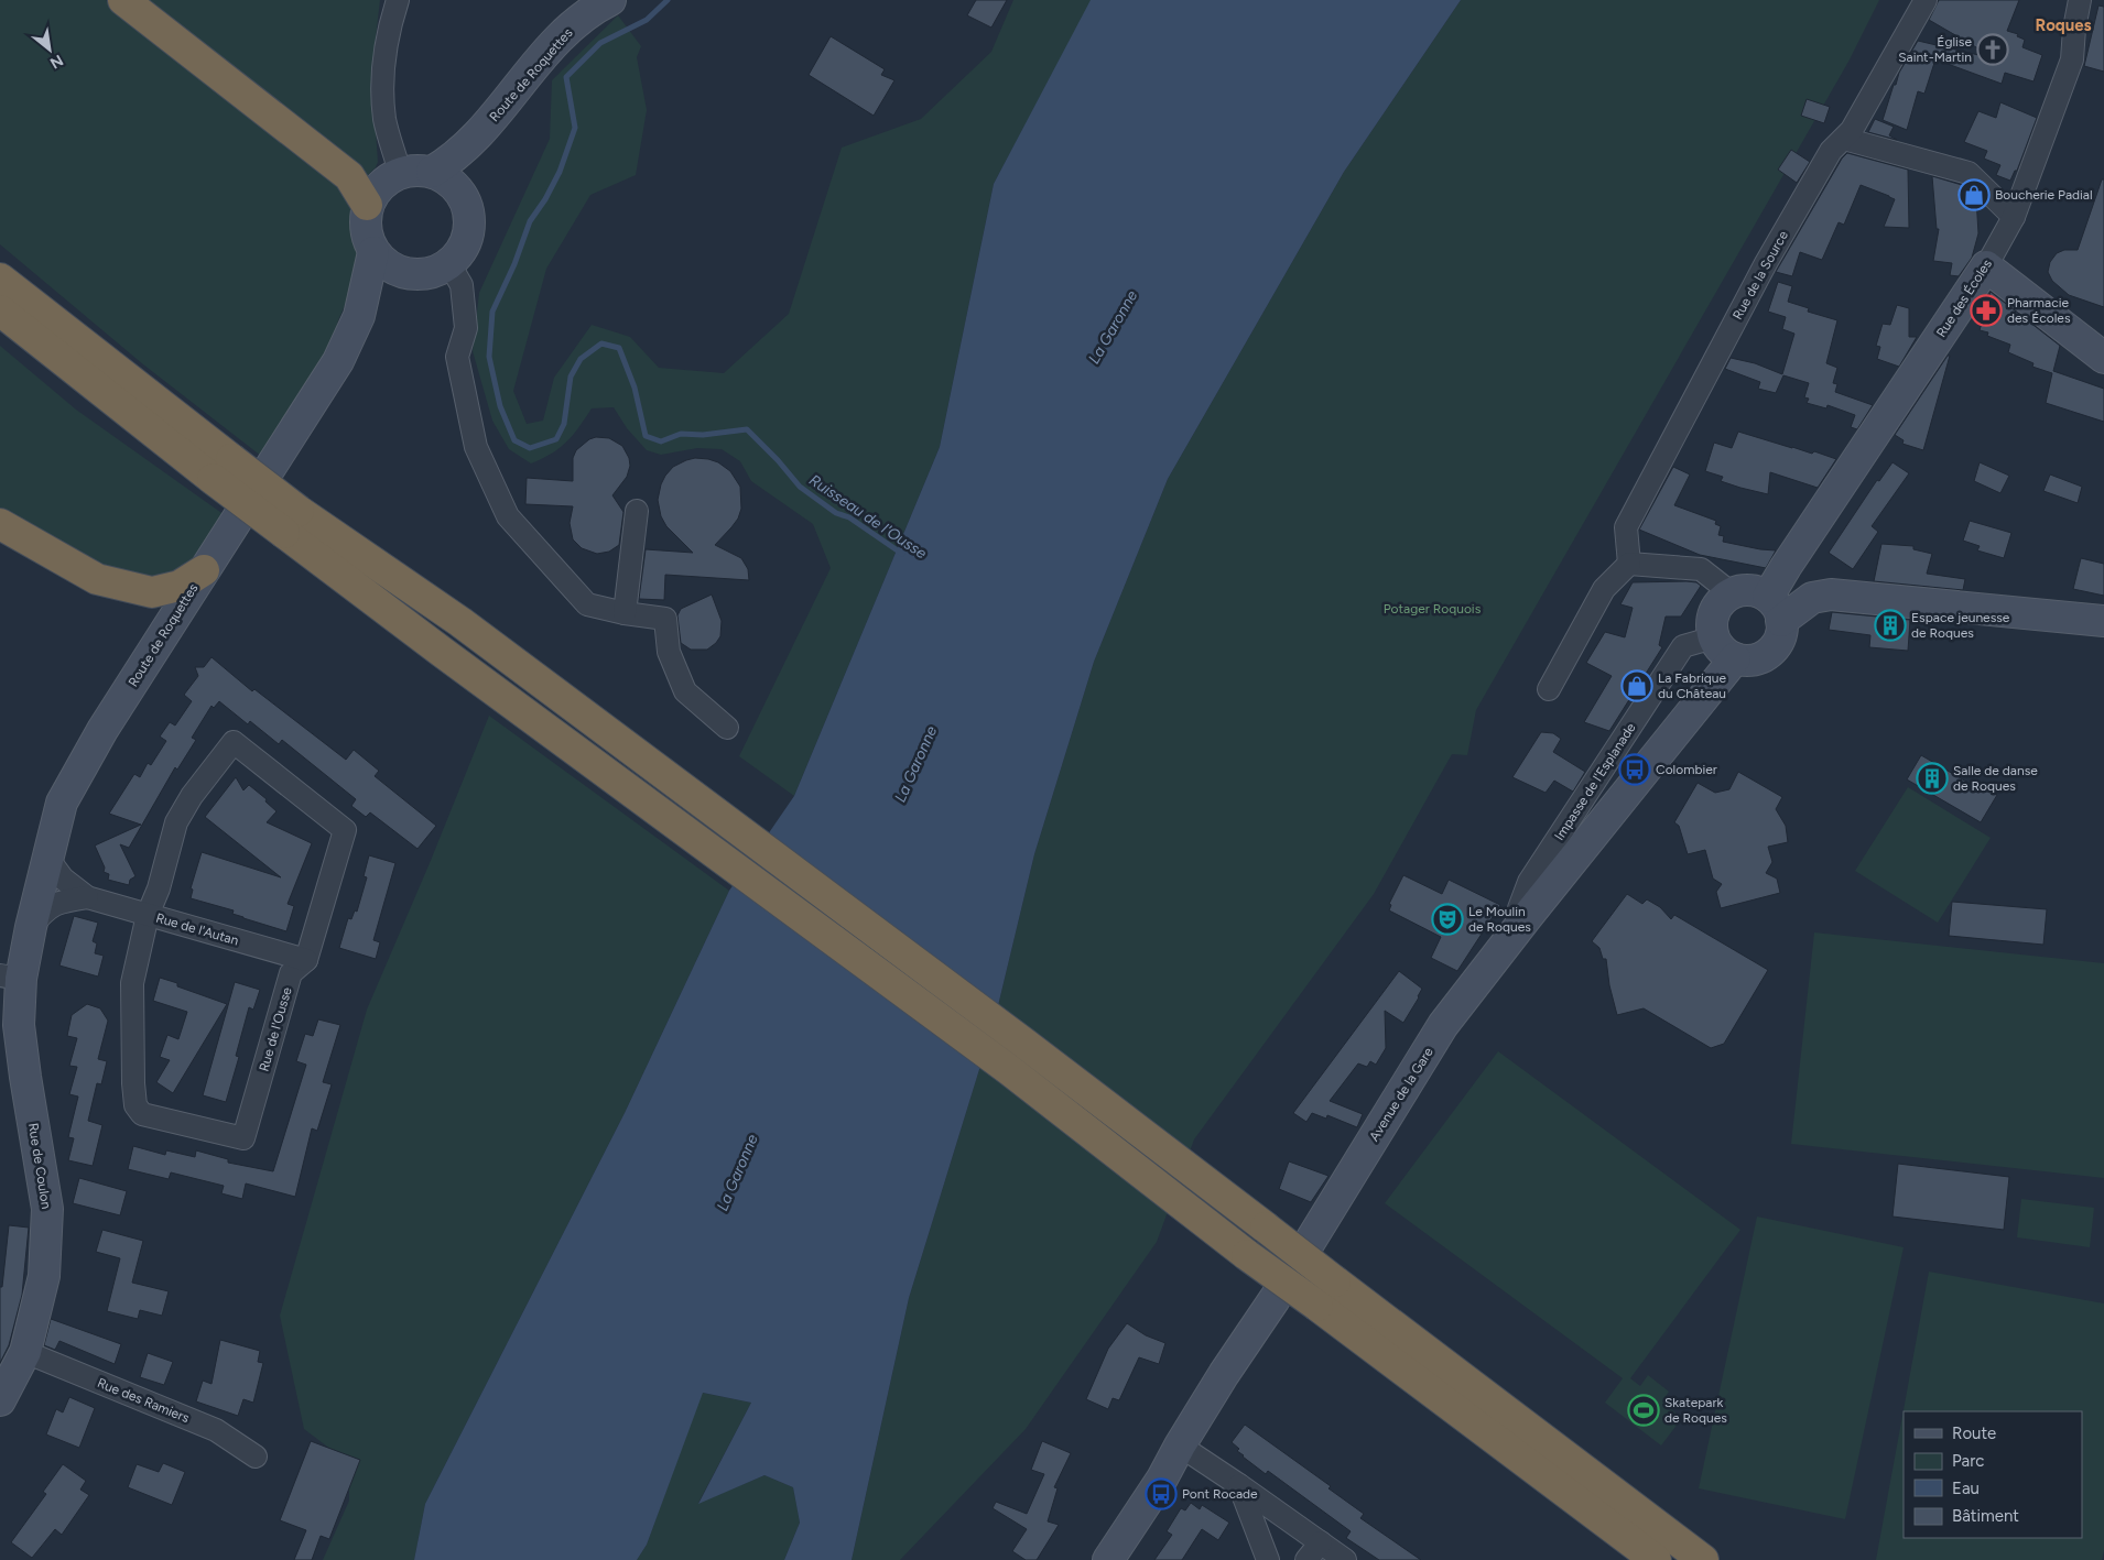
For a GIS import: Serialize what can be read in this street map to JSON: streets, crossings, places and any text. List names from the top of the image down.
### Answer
{
  "streets": {
    "street": [
      "Route de Roquettes",
      "Rue de la Source",
      "Rue des Écoles",
      "Impasse de l'Esplanade",
      "Rue de l'Autan",
      "Rue de l'Ousse",
      "Avenue de la Gare",
      "Rue de Coulon",
      "Rue des Ramiers"
    ]
  },
  "crossings": [
    ["Route de Roquettes", "Rue de l'Autan"],
    ["Route de Roquettes", "Rue de Coulon"],
    ["Rue des Écoles", "Impasse de l'Esplanade"],
    ["Rue des Écoles", "Avenue de la Gare"],
    ["Impasse de l'Esplanade", "Avenue de la Gare"],
    ["Rue de l'Autan", "Rue de l'Ousse"],
    ["Rue de Coulon", "Rue des Ramiers"]
  ],
  "districts": ["Roques"],
  "water": ["La Garonne", "Ruisseau de l'Ousse"],
  "parks": ["Potager Roquois"],
  "places": {
    "church": ["Église Saint-Martin"],
    "shop": ["Boucherie Padial", "La Fabrique du Château"],
    "pharmacy": ["Pharmacie des Écoles"],
    "building": ["Espace jeunesse de Roques", "Salle de danse de Roques"],
    "bus stop": ["Colombier", "Pont Rocade"],
    "theatre": ["Le Moulin de Roques"],
    "sports": ["Skatepark de Roques"]
  },
  "legend": [
    "Route",
    "Parc",
    "Eau",
    "Bâtiment"
  ],
  "north": "bottom right"
}
